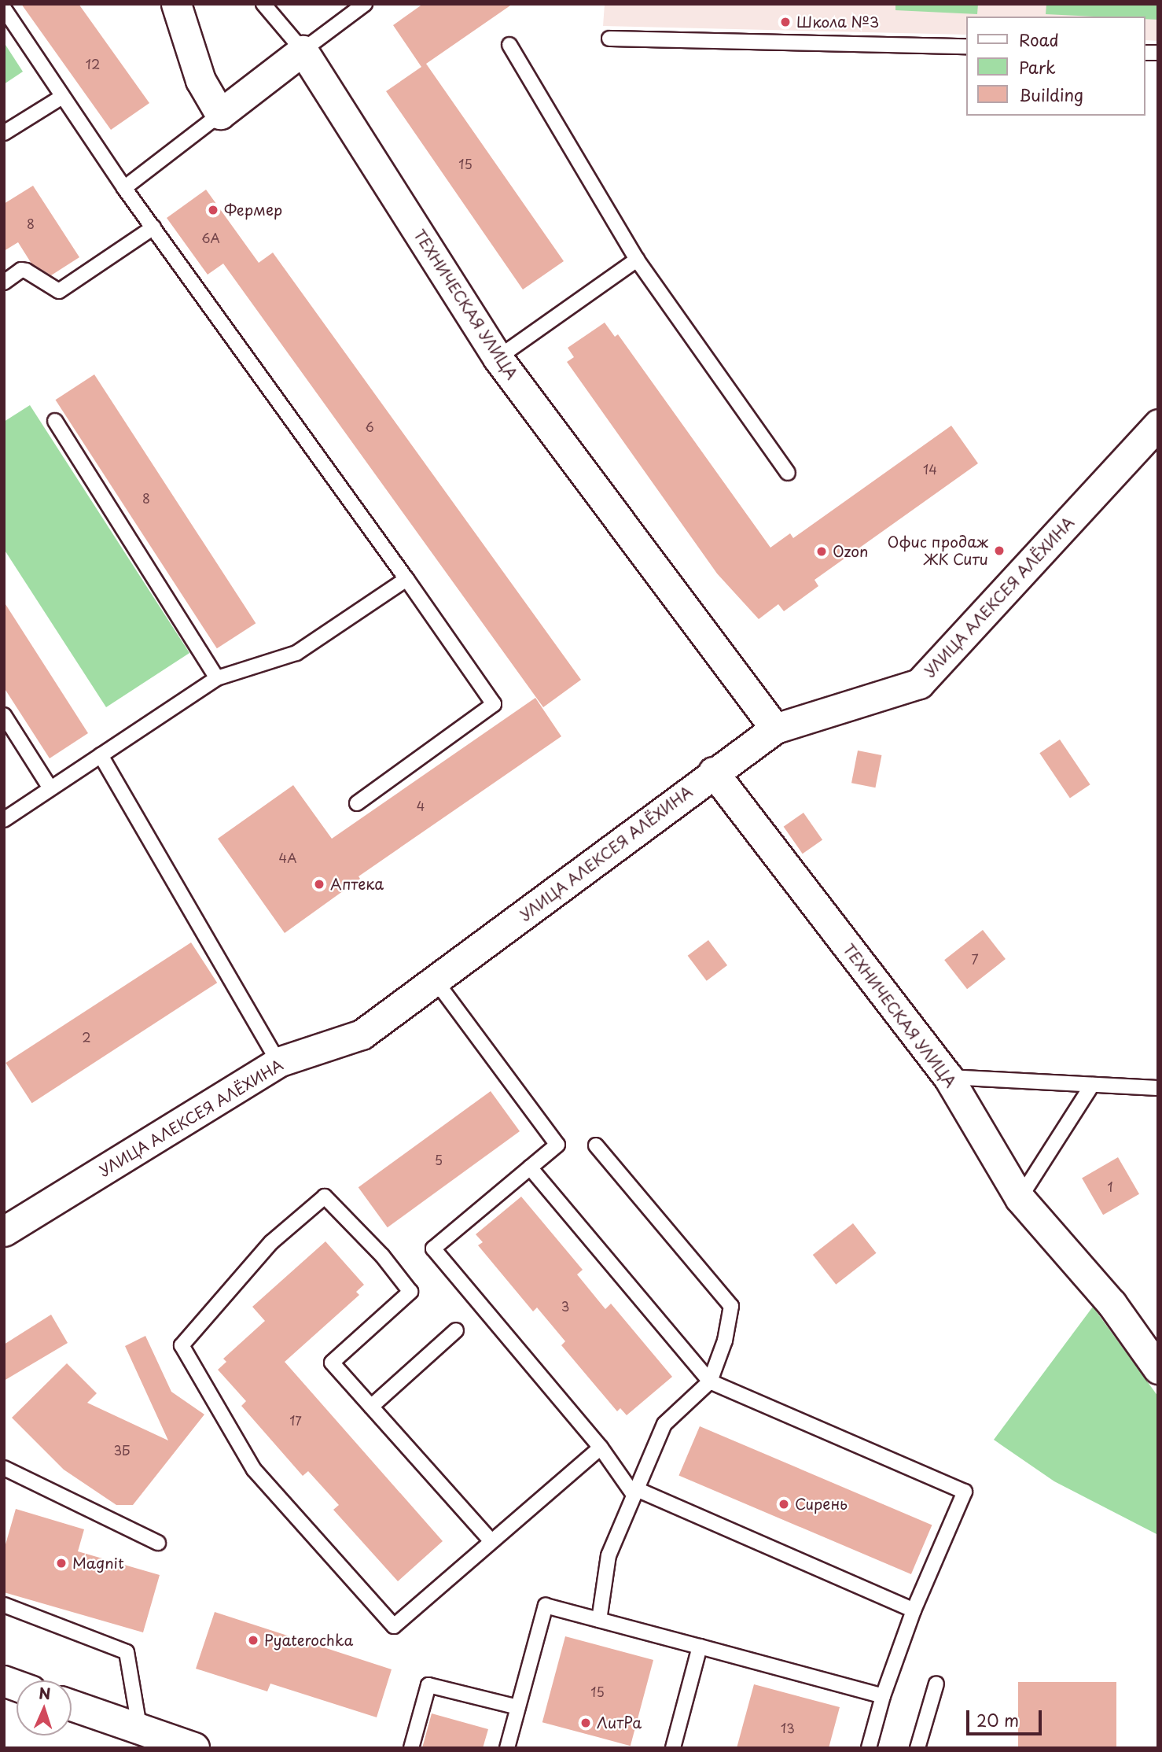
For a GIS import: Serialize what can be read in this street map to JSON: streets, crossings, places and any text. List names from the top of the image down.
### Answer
{
  "streets": {
    "street": ["ТЕХНИЧЕСКАЯ УЛИЦА", "УЛИЦА АЛЕКСЕЯ АЛЁХИНА"]
  },
  "crossings": [
    ["ТЕХНИЧЕСКАЯ УЛИЦА", "УЛИЦА АЛЕКСЕЯ АЛЁХИНА"]
  ],
  "places": [
    "Школа №3",
    "Фермер",
    "Офис продаж ЖК Сити",
    "Ozon",
    "Аптека",
    "Сирень",
    "Magnit",
    "Pyaterochka",
    "ЛитРа"
  ],
  "house_numbers": [
    "12",
    "15",
    "8",
    "6А",
    "6",
    "14",
    "8",
    "4",
    "4А",
    "7",
    "2",
    "5",
    "1",
    "3",
    "17",
    "3Б",
    "15",
    "13"
  ],
  "legend": ["Road", "Park", "Building"],
  "scale_bar": "20 m",
  "north": "top"
}
